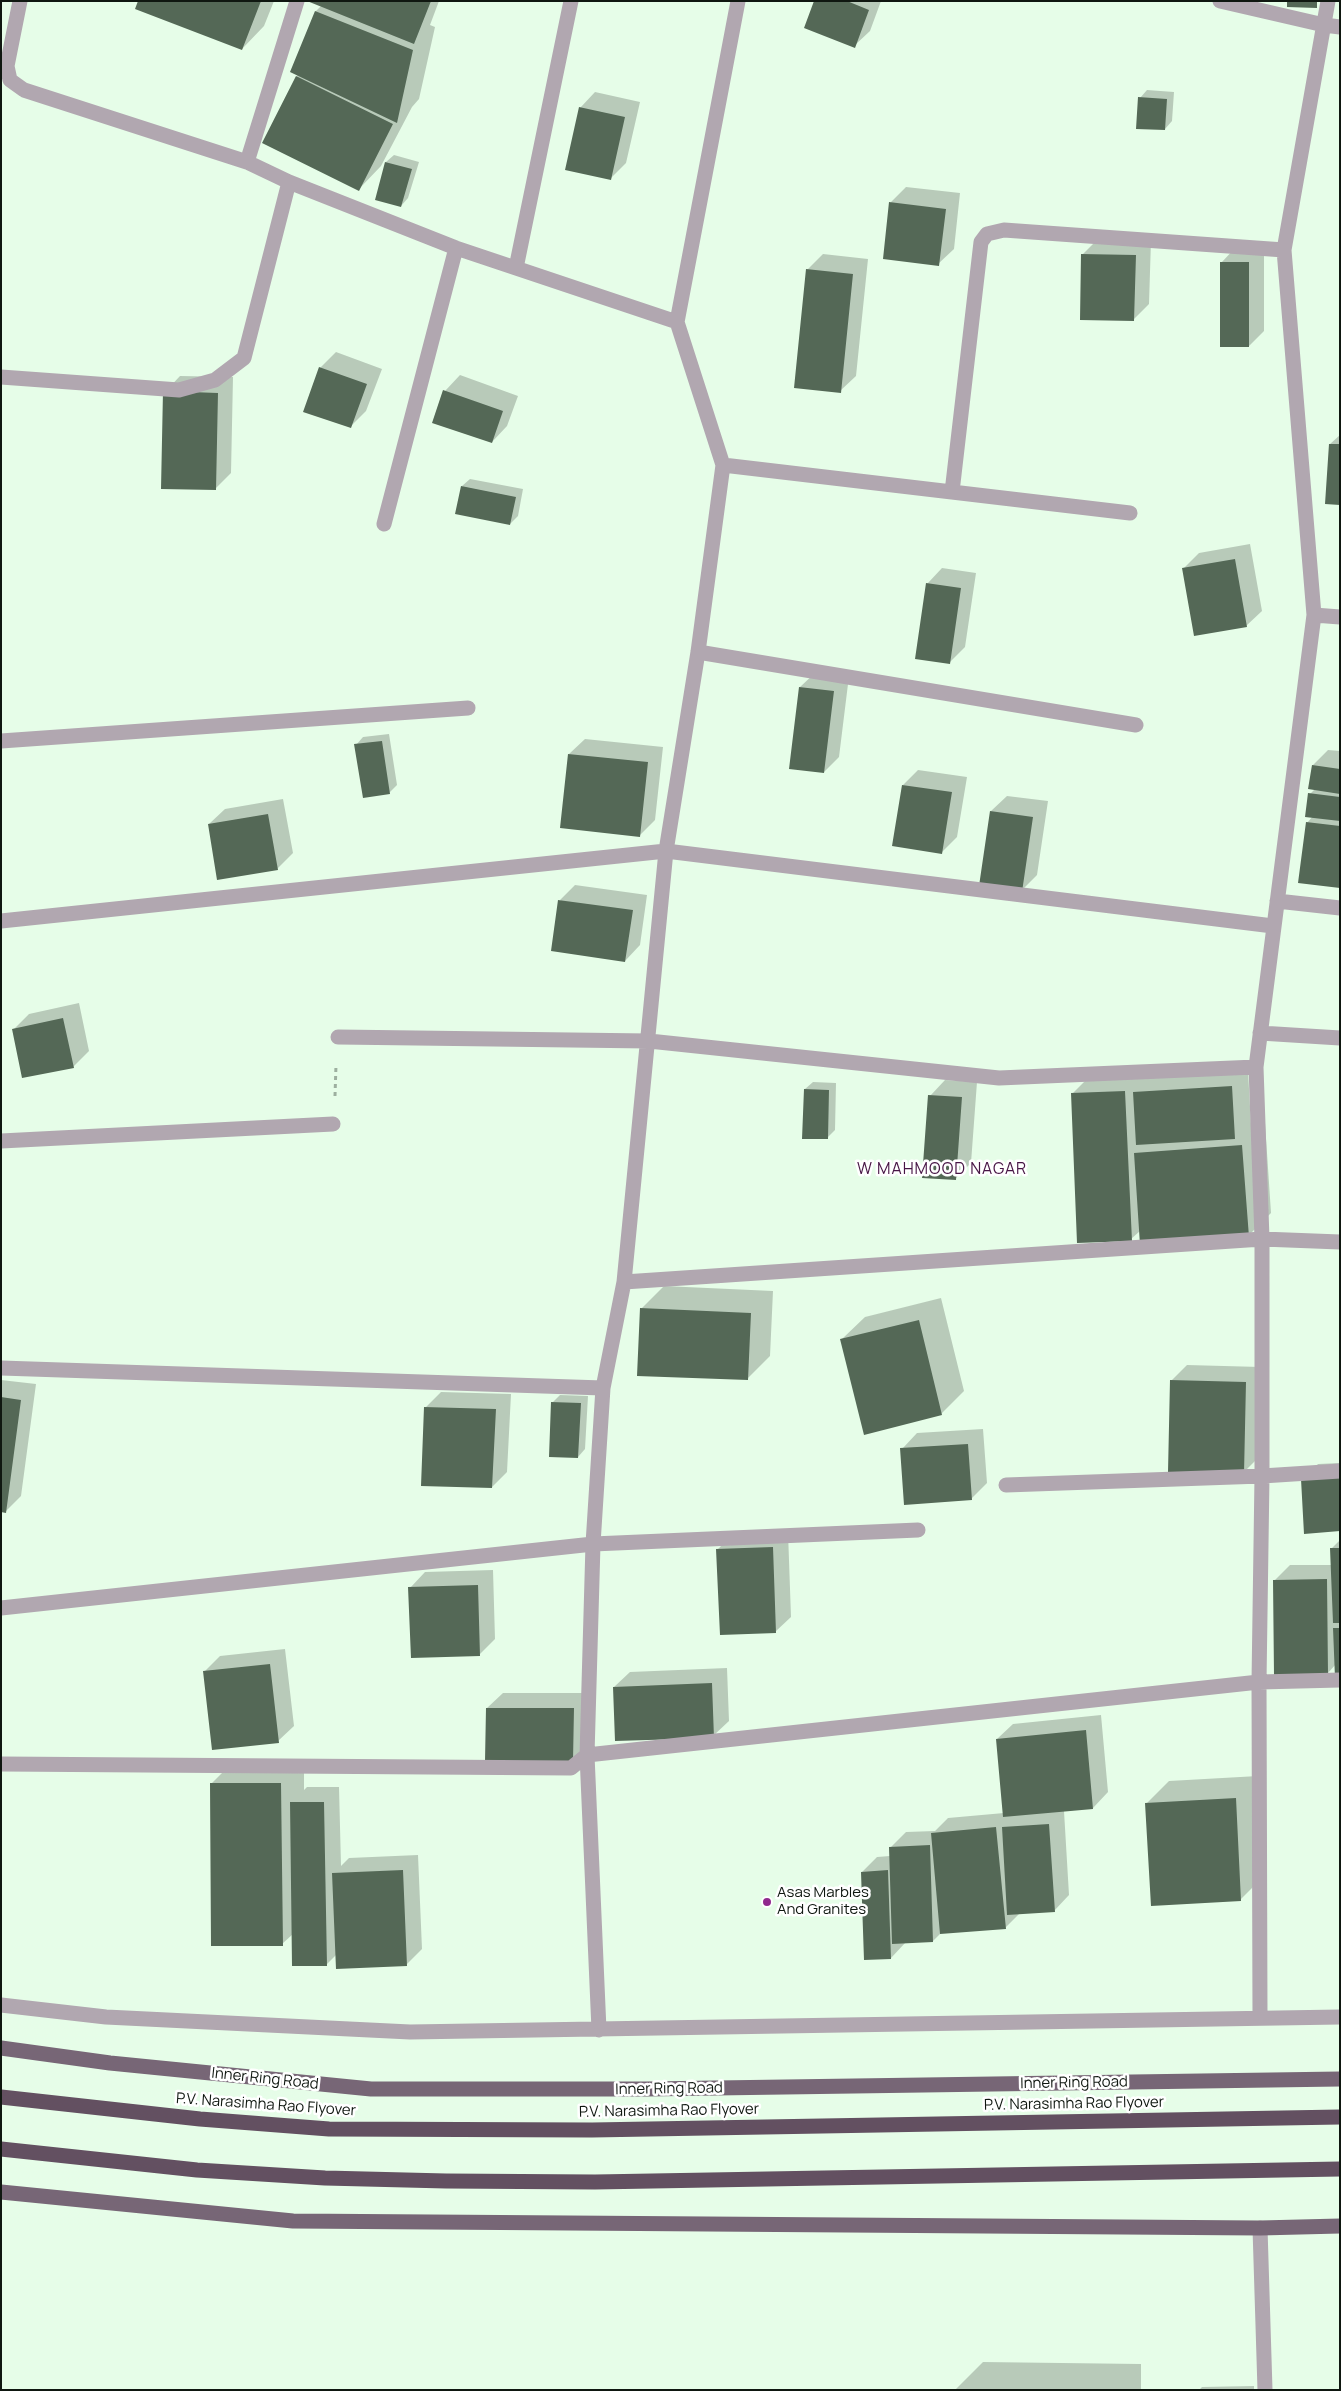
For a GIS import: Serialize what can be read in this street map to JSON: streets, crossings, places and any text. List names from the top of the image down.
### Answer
{
  "streets": {
    "highway": ["P.V. Narasimha Rao Flyover"],
    "main road": ["Inner Ring Road"]
  },
  "districts": ["W MAHMOOD NAGAR"],
  "places": ["Asas Marbles And Granites"]
}
